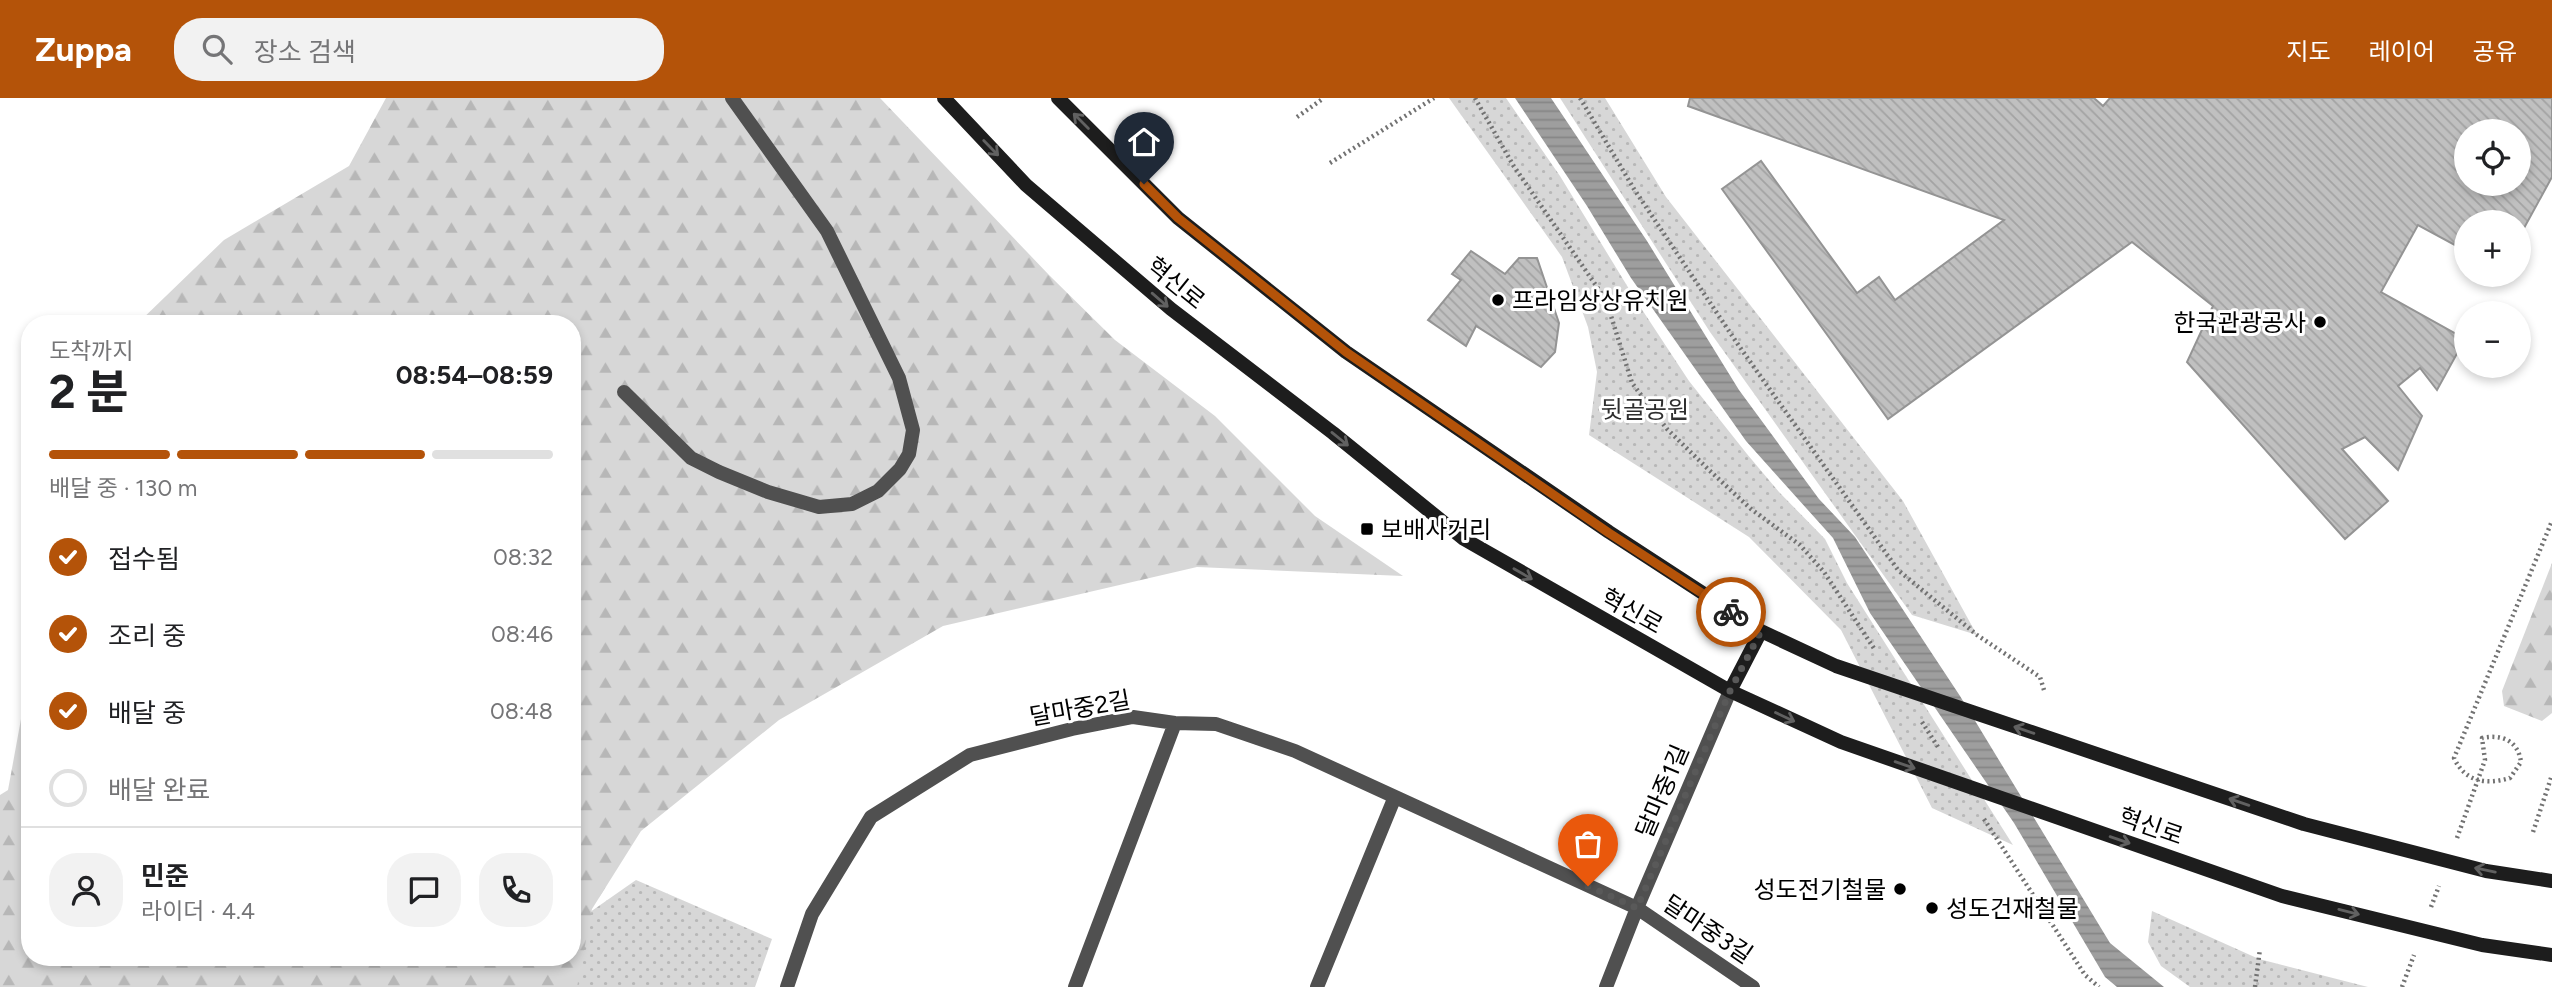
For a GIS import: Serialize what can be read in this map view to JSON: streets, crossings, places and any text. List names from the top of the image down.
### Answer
{
  "streets": {
    "street": [
      "혁신로",
      "달마중2길",
      "달마중1길",
      "달마중3길"
    ]
  },
  "crossings": [
    ["혁신로", "달마중1길"],
    ["달마중2길", "달마중1길"],
    ["달마중2길", "달마중3길"],
    ["달마중1길", "달마중3길"]
  ],
  "parks": ["뒷골공원"],
  "places": {
    "other": [
      "프라임상상유치원",
      "한국관광공사",
      "성도전기철물",
      "성도건재철물"
    ],
    "transit": ["보배사거리"]
  },
  "page": {
    "header": "Zuppa",
    "search": "장소 검색",
    "nav": ["지도", "레이어", "공유"],
    "map_buttons": ["+", "−"],
    "heading": ["2 분", "도착까지", "08:54–08:59"],
    "panel": ["민준", "라이더 · 4.4"],
    "bar": "배달 중 · 130 m",
    "list": [
      ["접수됨", "08:32"],
      ["조리 중", "08:46"],
      ["배달 중", "08:48"],
      "배달 완료"
    ]
  }
}
